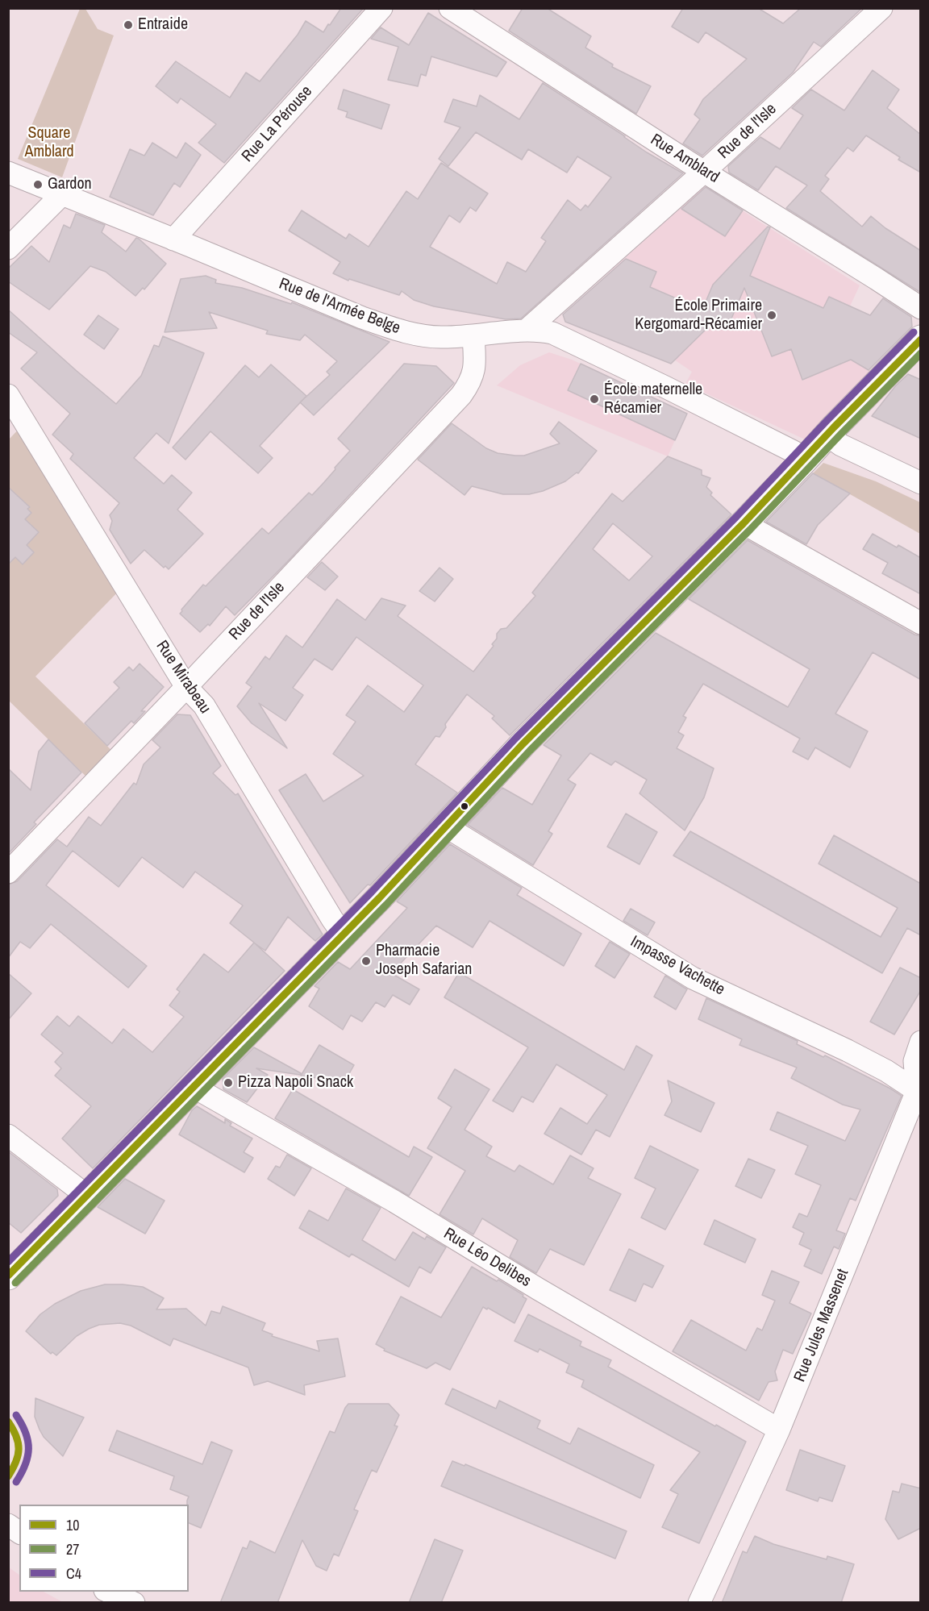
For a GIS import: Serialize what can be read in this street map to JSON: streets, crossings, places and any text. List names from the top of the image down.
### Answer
{
  "streets": {
    "street": [
      "Rue La Pérouse",
      "Rue de l'Isle",
      "Rue Amblard",
      "Rue de l'Armée Belge",
      "Rue Mirabeau",
      "Impasse Vachette",
      "Rue Léo Delibes",
      "Rue Jules Massenet"
    ]
  },
  "crossings": [
    ["Rue La Pérouse", "Rue de l'Armée Belge"],
    ["Rue de l'Isle", "Rue Amblard"],
    ["Rue de l'Isle", "Rue de l'Armée Belge"],
    ["Rue de l'Isle", "Rue Mirabeau"],
    ["Impasse Vachette", "Rue Jules Massenet"],
    ["Rue Léo Delibes", "Rue Jules Massenet"]
  ],
  "parks": ["Square Amblard"],
  "places": [
    "Entraide",
    "Gardon",
    "École Primaire Kergomard-Récamier",
    "École maternelle Récamier",
    "Pharmacie Joseph Safarian",
    "Pizza Napoli Snack"
  ],
  "lines": ["transit line C4", "transit line 10", "transit line 27"],
  "legend": ["10", "27", "C4"]
}
